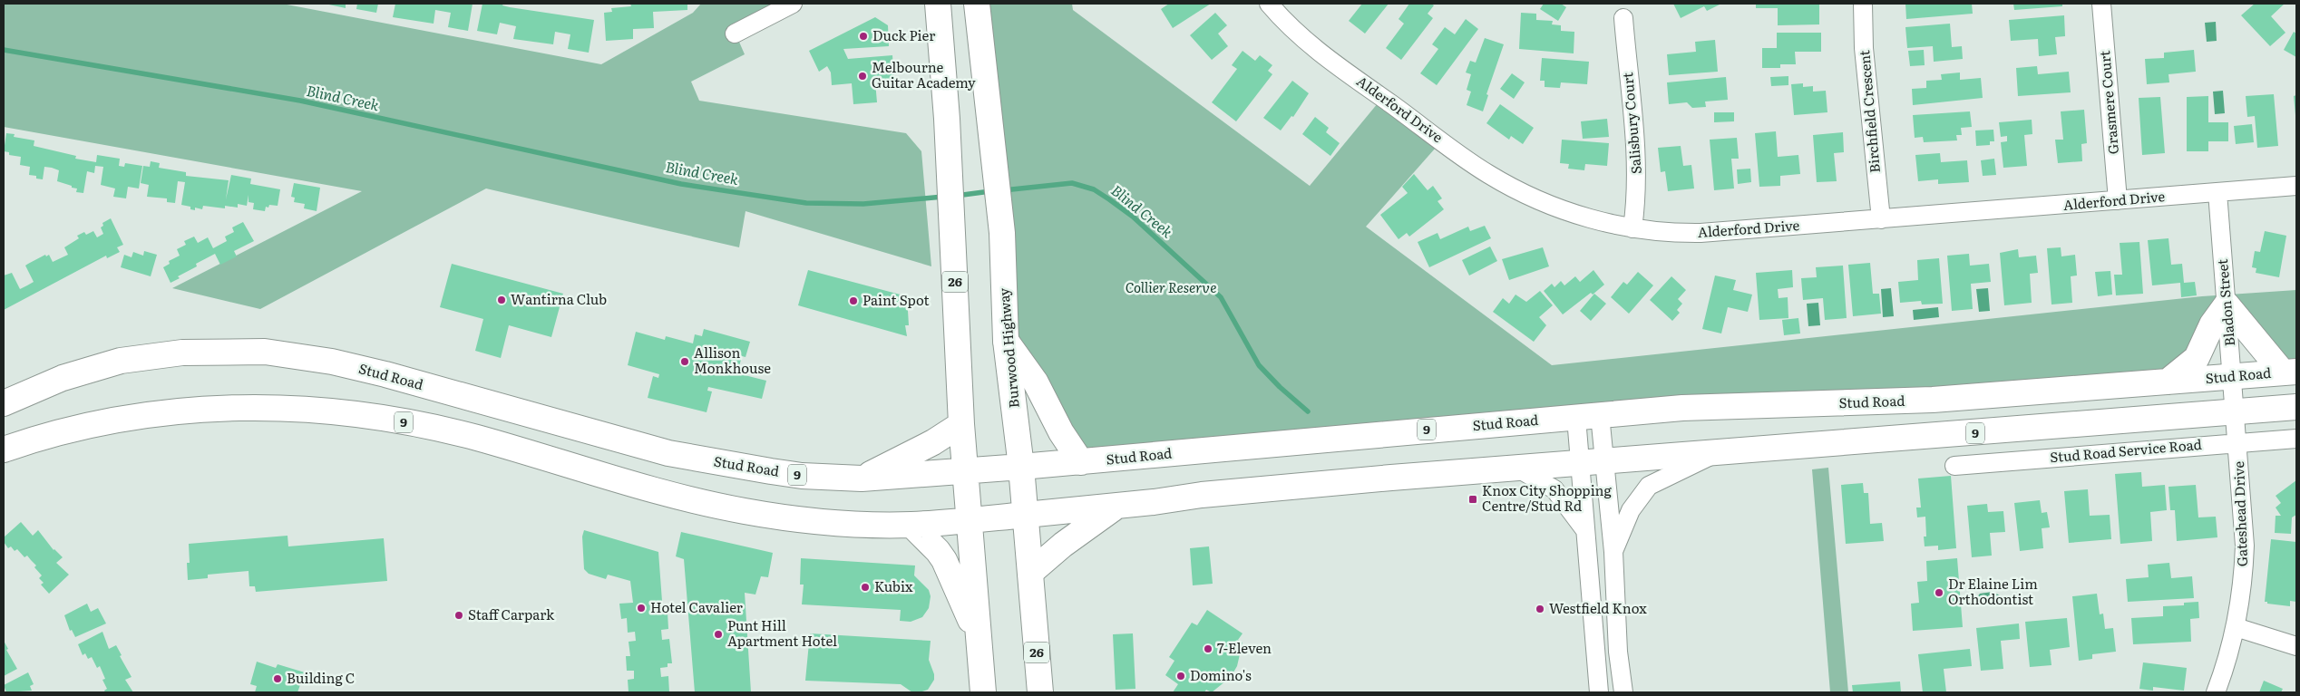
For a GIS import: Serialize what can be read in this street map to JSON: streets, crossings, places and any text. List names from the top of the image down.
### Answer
{
  "streets": {
    "main road": [
      "26",
      "Burwood Highway",
      "Stud Road",
      "9"
    ],
    "street": [
      "Grasmere Court",
      "Alderford Drive",
      "Birchfield Crescent",
      "Salisbury Court",
      "Bladon Street",
      "Stud Road Service Road",
      "Gateshead Drive"
    ]
  },
  "crossings": [
    ["Grasmere Court", "Alderford Drive"],
    ["Alderford Drive", "Birchfield Crescent"],
    ["Alderford Drive", "Salisbury Court"],
    ["Alderford Drive", "Bladon Street"],
    ["26", "Stud Road"],
    ["26", "9"],
    ["Bladon Street", "Stud Road"],
    ["Bladon Street", "9"],
    ["Bladon Street", "Gateshead Drive"],
    ["Burwood Highway", "Stud Road"],
    ["Burwood Highway", "9"],
    ["9", "Gateshead Drive"],
    ["Stud Road Service Road", "Gateshead Drive"]
  ],
  "water": ["Blind Creek"],
  "parks": ["Collier Reserve"],
  "places": {
    "other": [
      "Duck Pier",
      "Melbourne Guitar Academy",
      "Wantirna Club",
      "Paint Spot",
      "Allison Monkhouse",
      "Kubix",
      "Dr Elaine Lim Orthodontist",
      "Hotel Cavalier",
      "Westfield Knox",
      "Staff Carpark",
      "Punt Hill Apartment Hotel",
      "7-Eleven",
      "Domino's",
      "Building C"
    ],
    "transit": ["Knox City Shopping Centre/Stud Rd"]
  }
}
